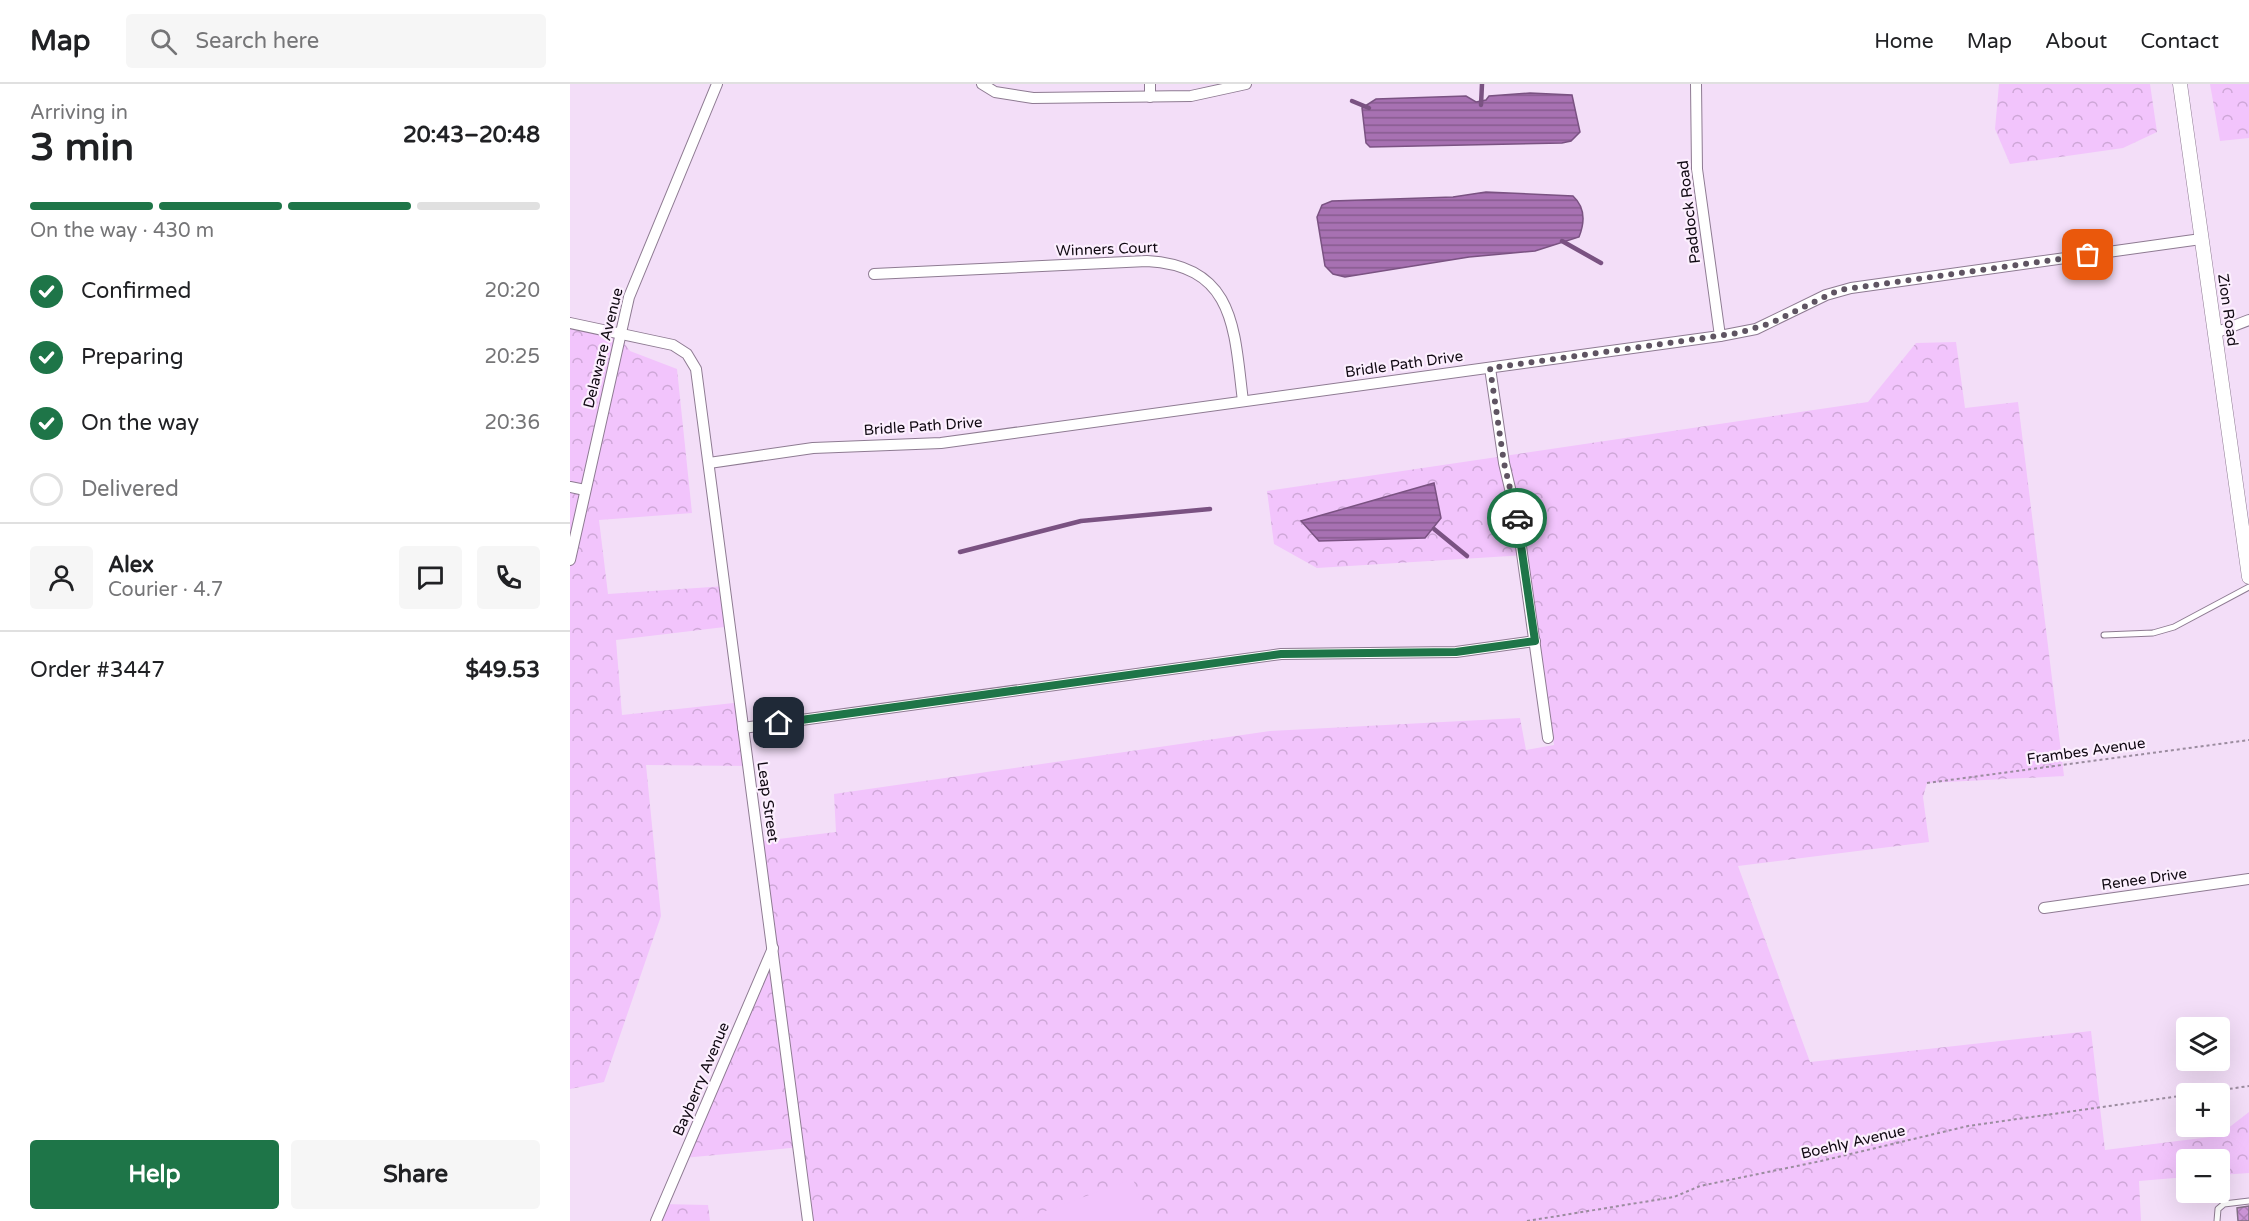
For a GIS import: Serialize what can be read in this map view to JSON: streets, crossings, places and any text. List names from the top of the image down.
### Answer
{
  "streets": {
    "street": [
      "Paddock Road",
      "Winners Court",
      "Zion Road",
      "Delaware Avenue",
      "Bridle Path Drive",
      "Leap Street",
      "Renee Drive",
      "Bayberry Avenue"
    ],
    "path": ["Frambes Avenue", "Boehly Avenue"]
  },
  "crossings": [
    ["Paddock Road", "Bridle Path Drive"],
    ["Winners Court", "Bridle Path Drive"],
    ["Zion Road", "Bridle Path Drive"],
    ["Delaware Avenue", "Leap Street"],
    ["Bridle Path Drive", "Leap Street"],
    ["Leap Street", "Bayberry Avenue"]
  ],
  "page": {
    "header": "Map",
    "search": "Search here",
    "nav": [
      "Home",
      "Map",
      "About",
      "Contact"
    ],
    "heading": ["3 min", "Arriving in", "20:43–20:48"],
    "panel": [
      "Alex",
      "Courier · 4.7",
      "Order #3447",
      "$49.53"
    ],
    "bar": "On the way · 430 m",
    "list": [
      ["Confirmed", "20:20"],
      ["Preparing", "20:25"],
      ["On the way", "20:36"],
      "Delivered"
    ],
    "map_buttons": ["+", "−"],
    "buttons": ["Help", "Share"]
  }
}
